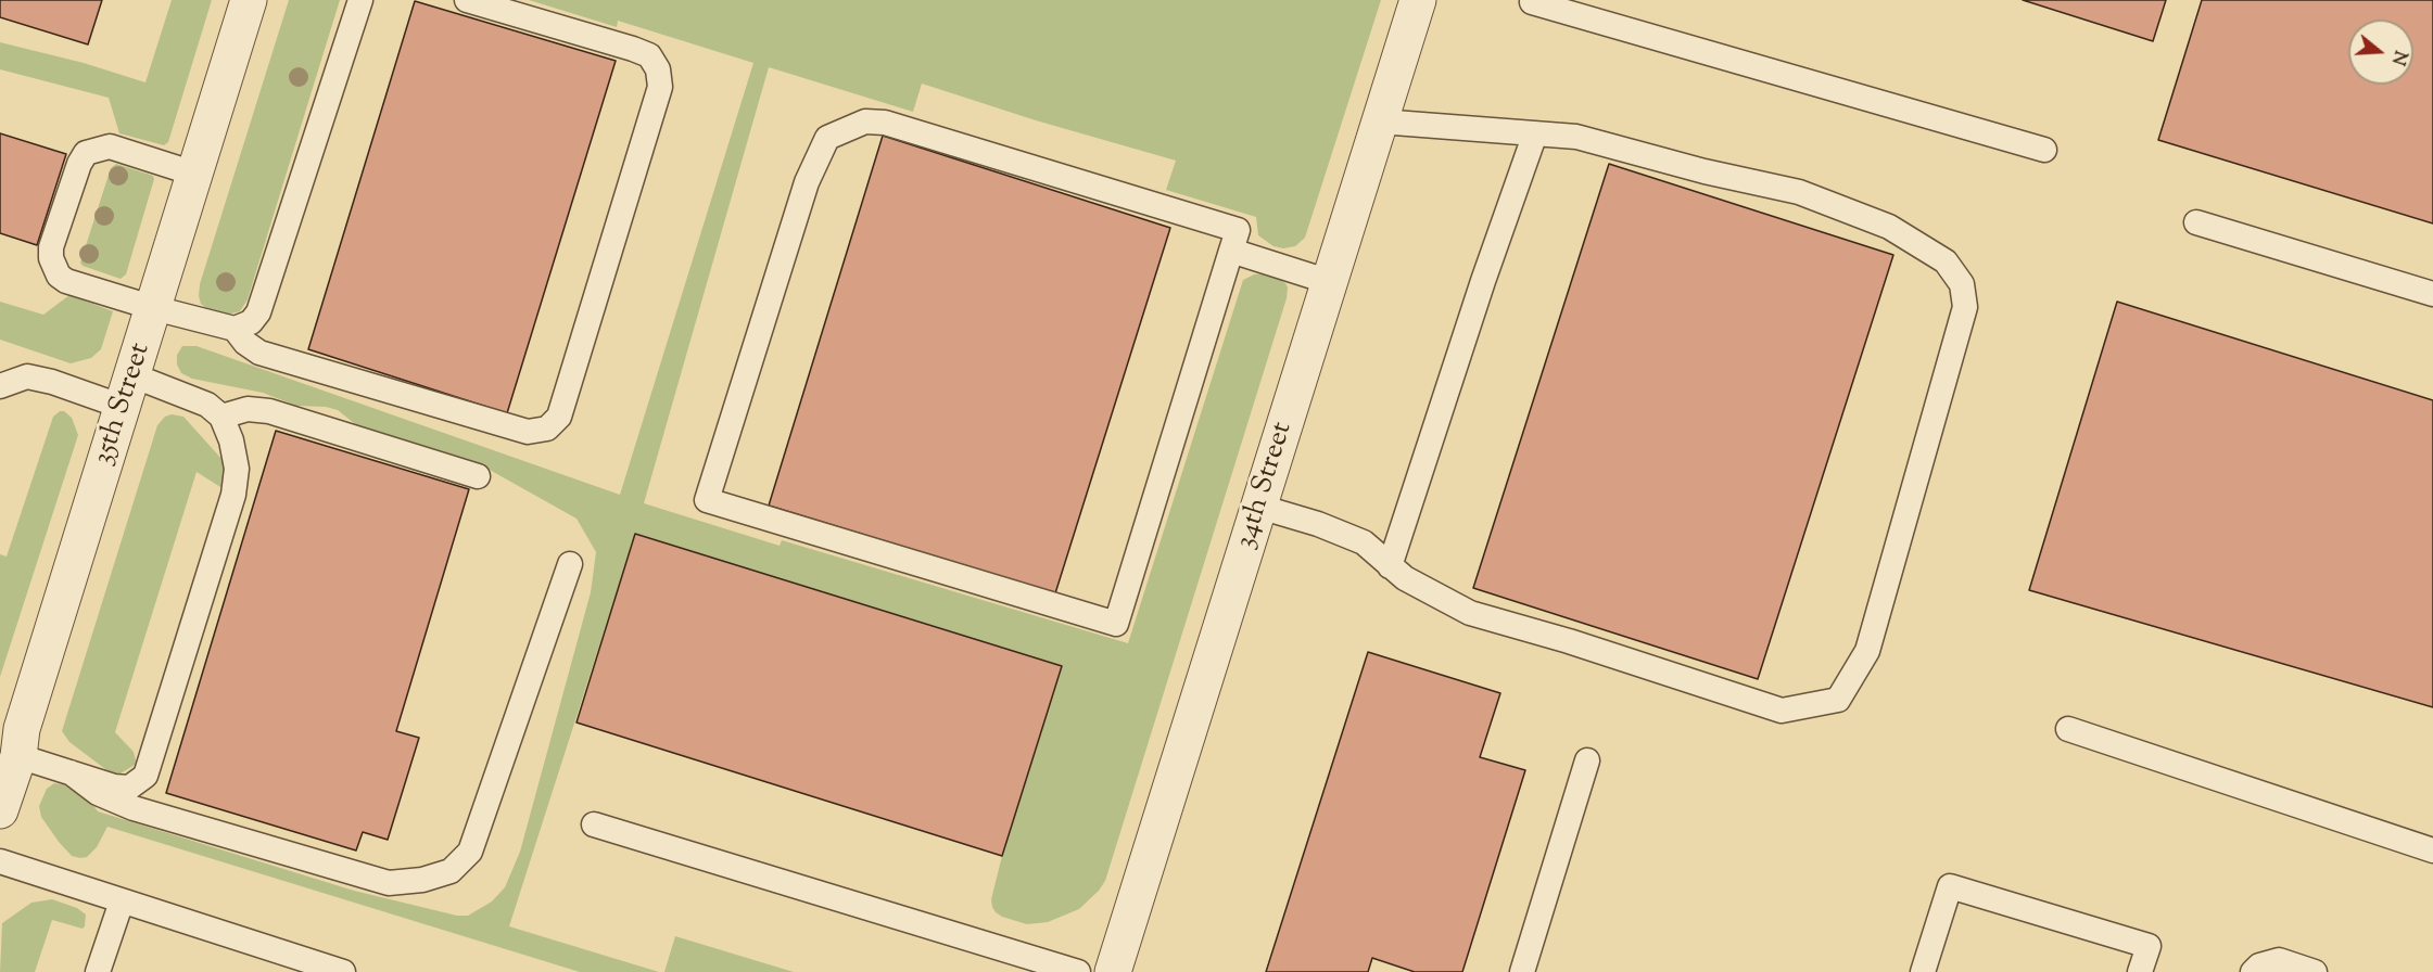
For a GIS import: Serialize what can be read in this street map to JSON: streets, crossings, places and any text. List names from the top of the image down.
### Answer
{
  "streets": {
    "street": ["35th Street", "34th Street"]
  },
  "north": "right"
}
